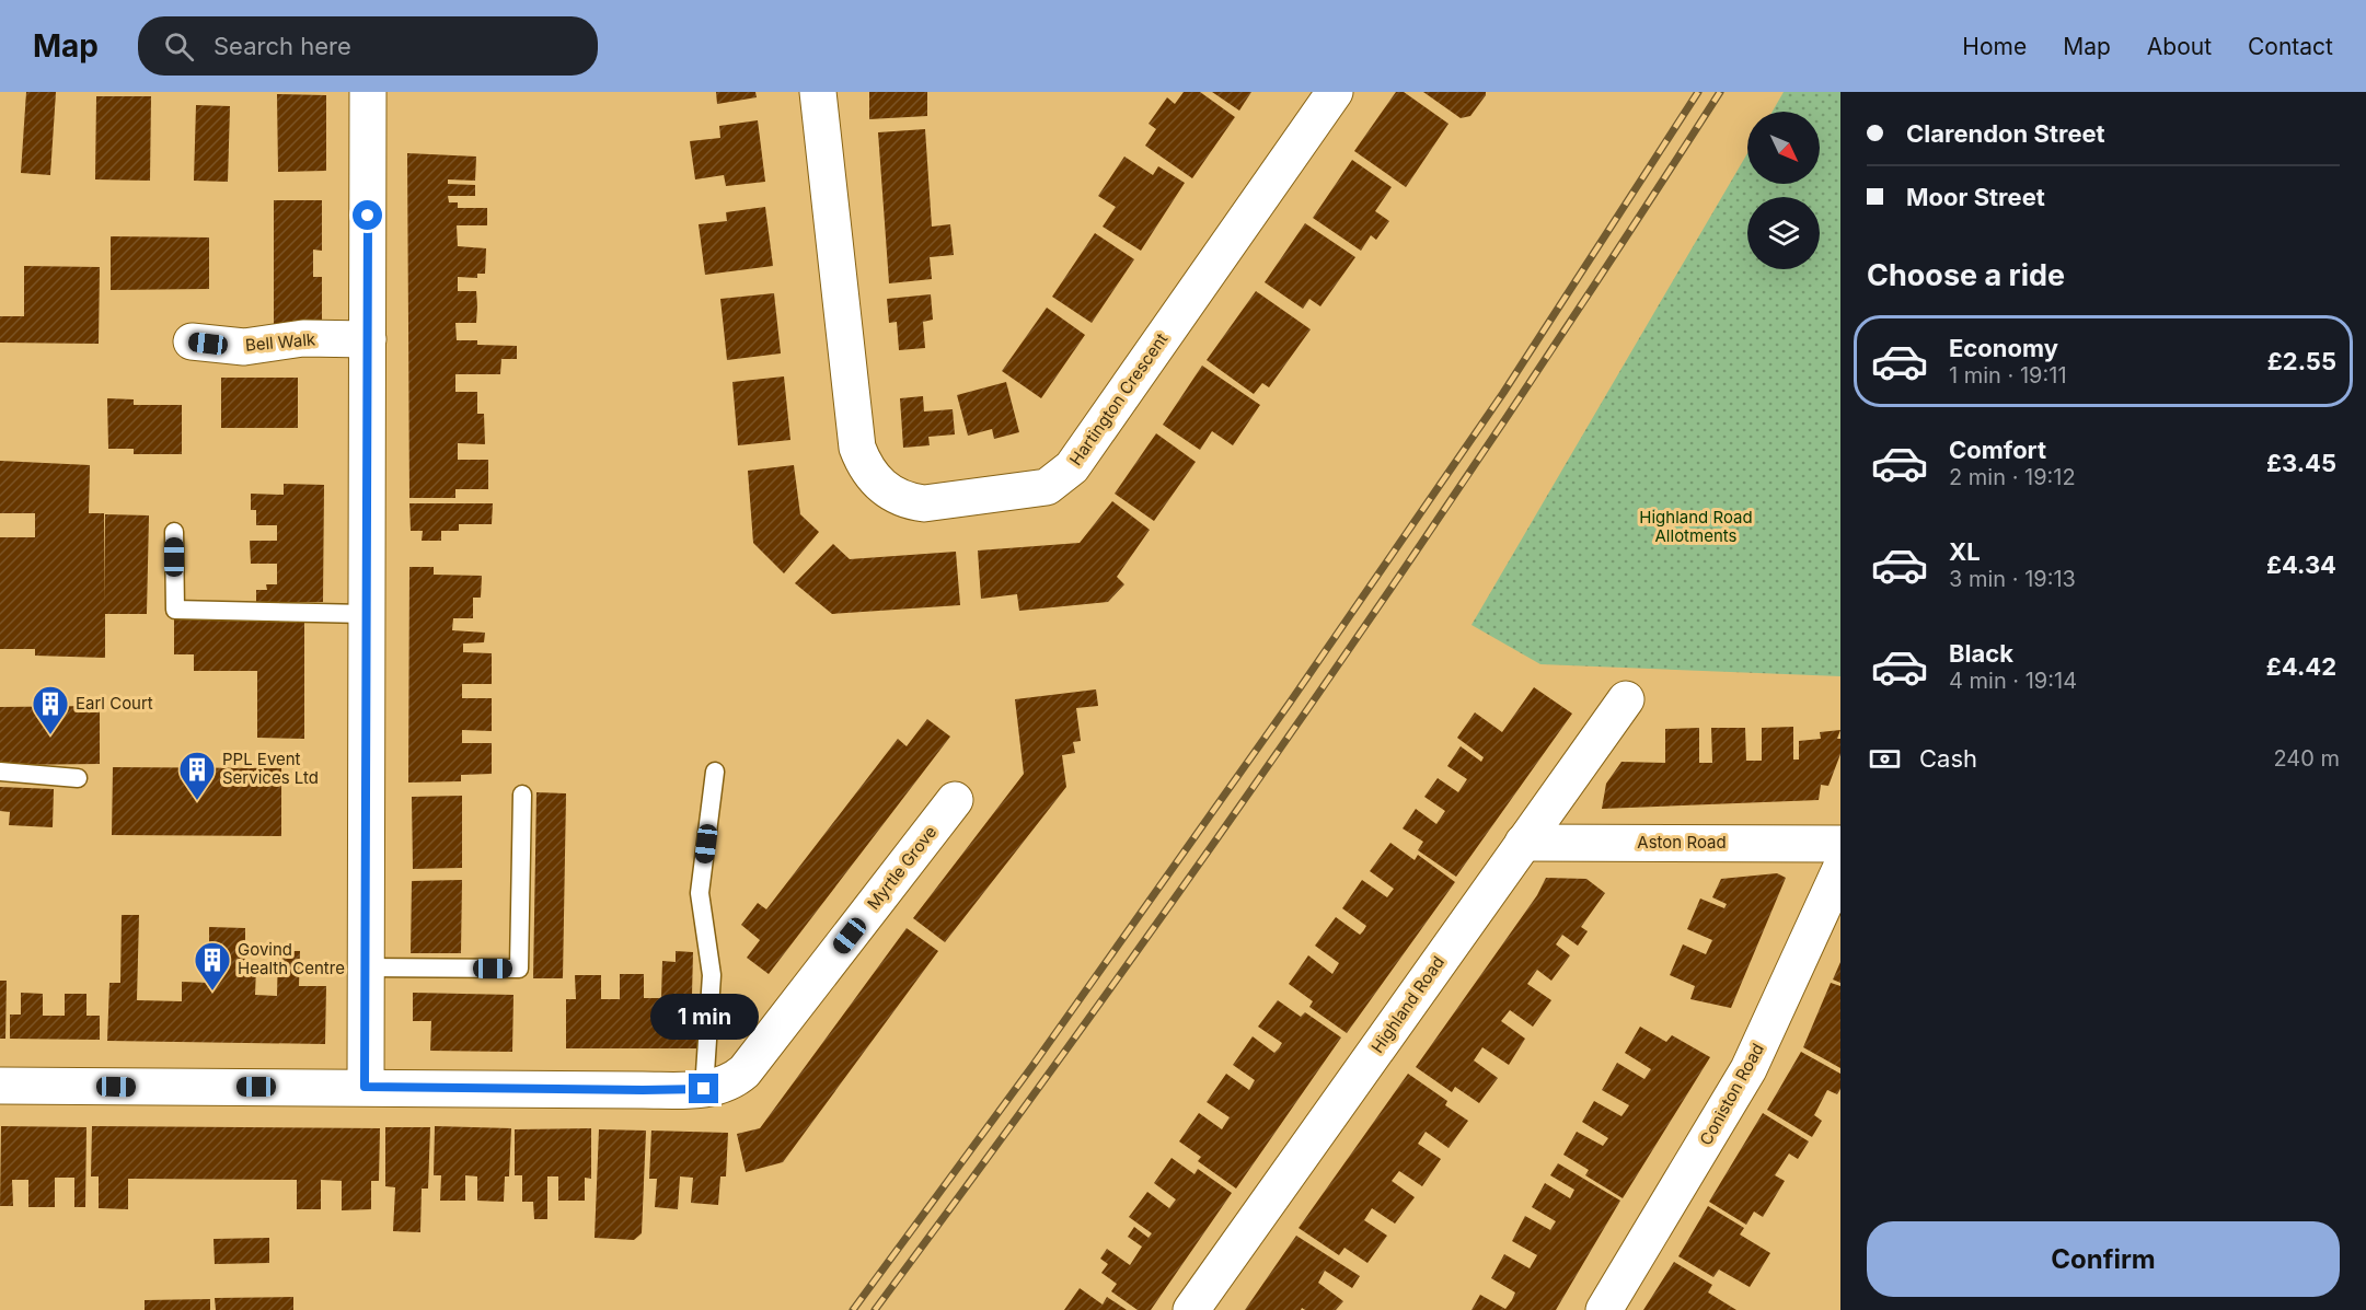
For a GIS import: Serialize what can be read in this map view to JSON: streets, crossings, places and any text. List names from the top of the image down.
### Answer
{
  "streets": {
    "street": [
      "Bell Walk",
      "Hartington Crescent",
      "Aston Road",
      "Myrtle Grove",
      "Highland Road",
      "Coniston Road"
    ]
  },
  "crossings": [
    ["Aston Road", "Highland Road"]
  ],
  "parks": ["Highland Road Allotments"],
  "places": {
    "building": ["Earl Court", "PPL Event Services Ltd", "Govind Health Centre"]
  },
  "north": "bottom right",
  "page": {
    "header": "Map",
    "search": "Search here",
    "nav": [
      "Home",
      "Map",
      "About",
      "Contact"
    ],
    "banner": ["Clarendon Street", "Moor Street"],
    "heading": "Choose a ride",
    "list": [
      {
        "name": "Economy",
        "note": "1 min · 19:11",
        "value": "£2.55"
      },
      {
        "name": "Comfort",
        "note": "2 min · 19:12",
        "value": "£3.45"
      },
      {
        "name": "XL",
        "note": "3 min · 19:13",
        "value": "£4.34"
      },
      {
        "name": "Black",
        "note": "4 min · 19:14",
        "value": "£4.42"
      }
    ],
    "pay": ["Cash", "240 m"],
    "bubble": "1 min",
    "buttons": "Confirm"
  }
}
